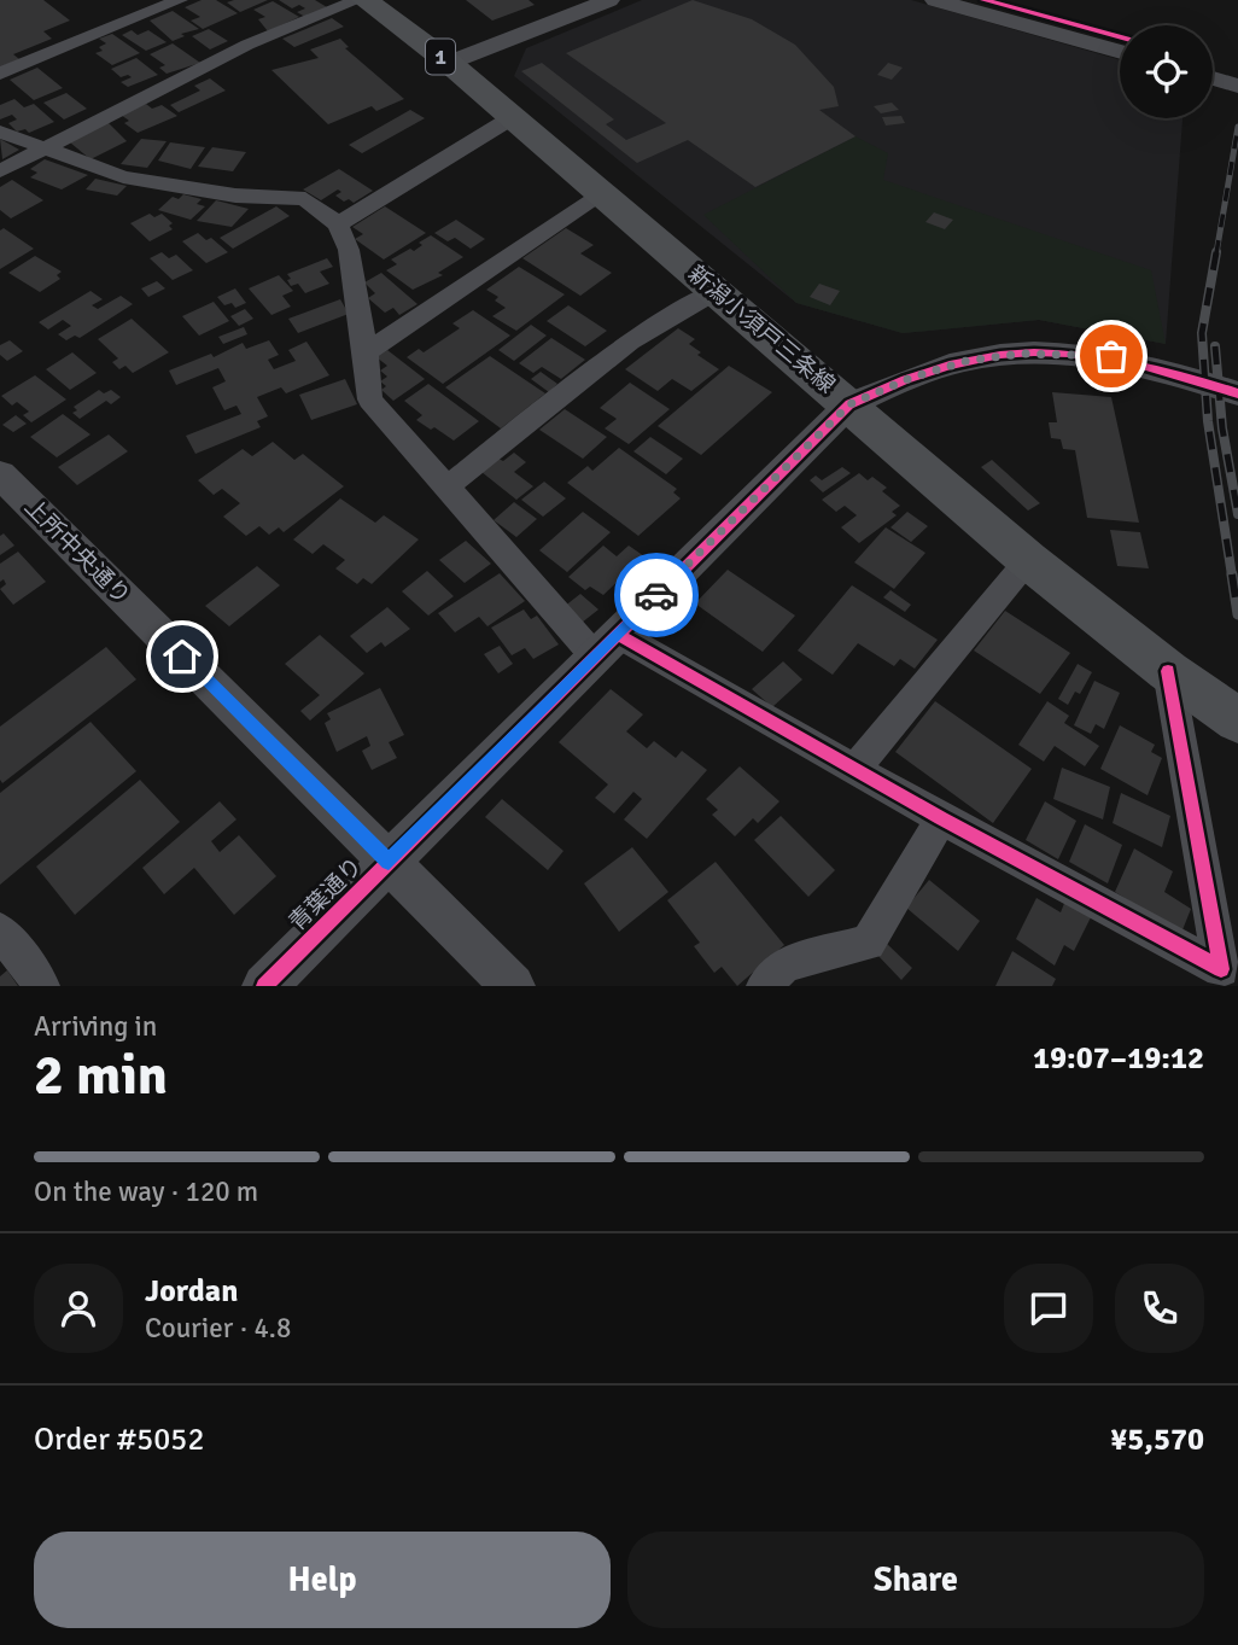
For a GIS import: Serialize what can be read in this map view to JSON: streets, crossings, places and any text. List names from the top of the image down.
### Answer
{
  "streets": {
    "main road": ["1", "新潟小須戸三条線"],
    "street": ["上所中央通り", "青葉通り"]
  },
  "crossings": [
    ["新潟小須戸三条線", "青葉通り"],
    ["上所中央通り", "青葉通り"]
  ],
  "page": {
    "heading": ["2 min", "Arriving in", "19:07–19:12"],
    "panel": [
      "Jordan",
      "Courier · 4.8",
      "Order #5052",
      "¥5,570"
    ],
    "bar": "On the way · 120 m",
    "buttons": ["Help", "Share"]
  }
}
